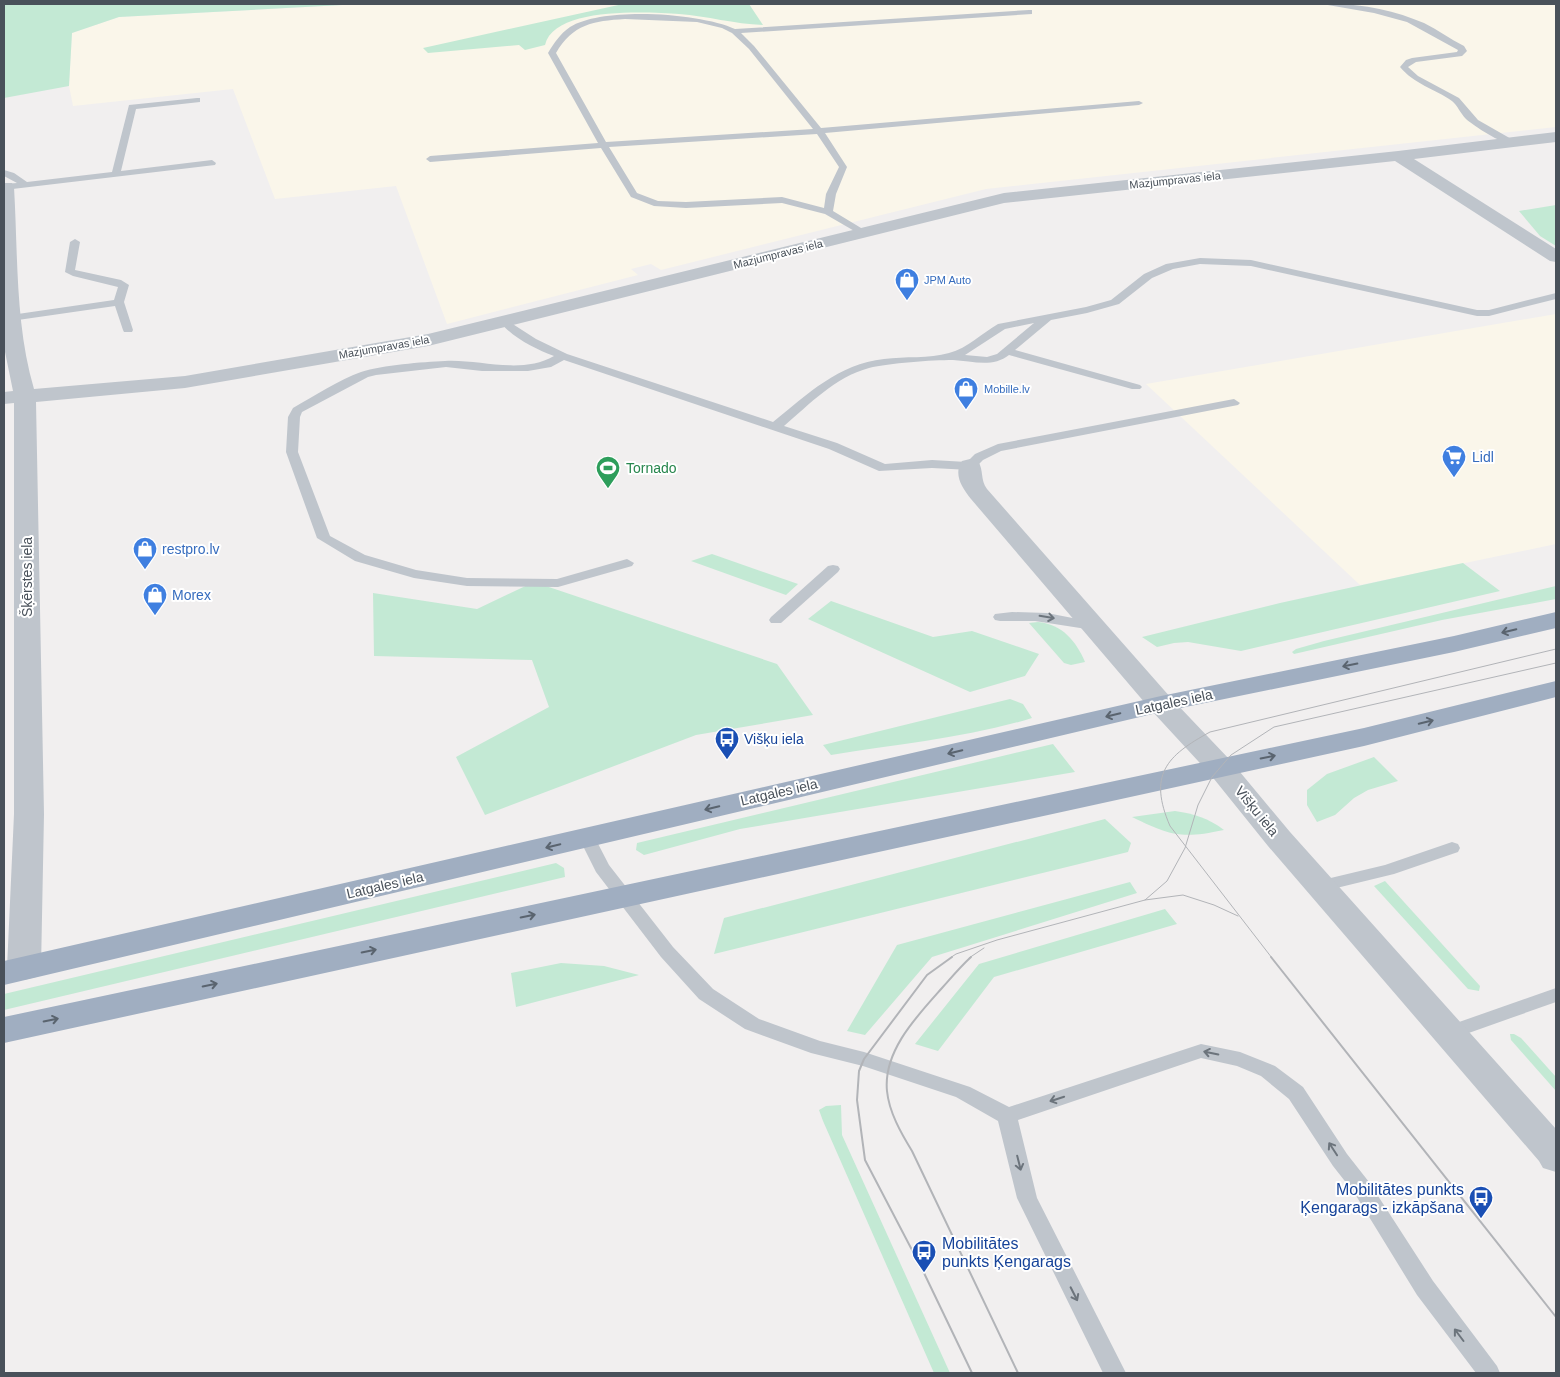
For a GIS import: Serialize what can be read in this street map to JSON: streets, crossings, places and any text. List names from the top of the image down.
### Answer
{
  "streets": {
    "highway": ["Latgales iela"],
    "street": ["Mazjumpravas iela", "Šķērstes iela", "Višķu iela"]
  },
  "crossings": [
    ["Mazjumpravas iela", "Šķērstes iela"],
    ["Šķērstes iela", "Latgales iela"],
    ["Latgales iela", "Višķu iela"]
  ],
  "places": {
    "shop": [
      "JPM Auto",
      "Mobille.lv",
      "restpro.lv",
      "Morex"
    ],
    "supermarket": ["Lidl"],
    "sports": ["Tornado"],
    "bus stop": ["Višķu iela", "Mobilitātes punkts Ķengarags - izkāpšana", "Mobilitātes punkts Ķengarags"]
  }
}
